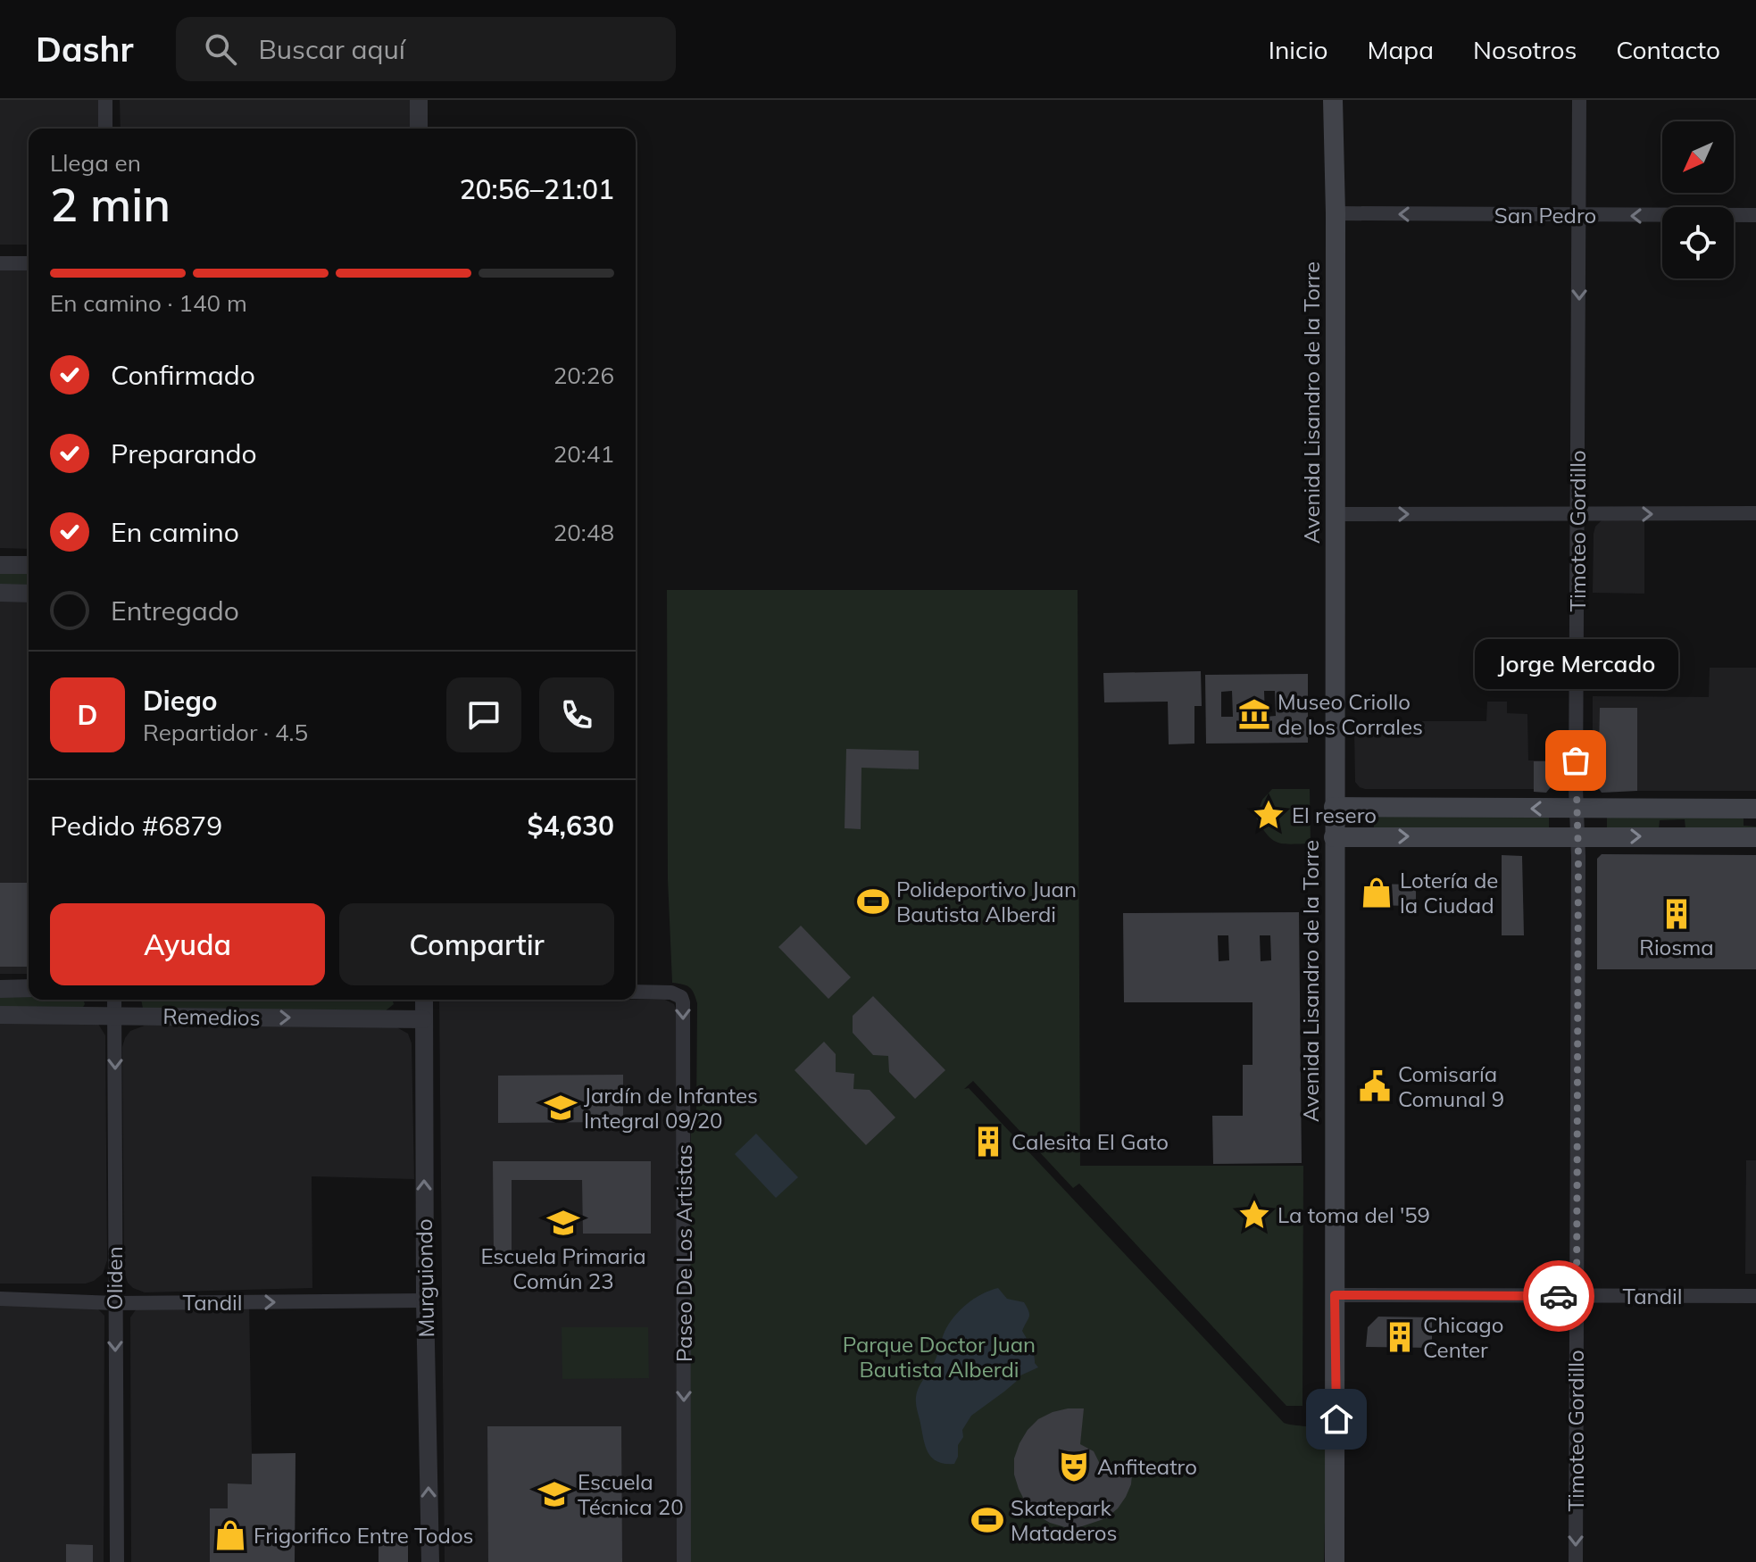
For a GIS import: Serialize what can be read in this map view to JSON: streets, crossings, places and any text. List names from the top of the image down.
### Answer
{
  "streets": {
    "main road": ["Avenida Lisandro de la Torre"],
    "street": [
      "San Pedro",
      "Timoteo Gordillo",
      "Remedios",
      "Paseo De Los Artistas",
      "Oliden",
      "Murguiondo",
      "Tandil"
    ]
  },
  "crossings": [
    ["San Pedro", "Avenida Lisandro de la Torre"],
    ["San Pedro", "Timoteo Gordillo"],
    ["Avenida Lisandro de la Torre", "Tandil"],
    ["Timoteo Gordillo", "Tandil"],
    ["Remedios", "Oliden"],
    ["Remedios", "Murguiondo"],
    ["Oliden", "Tandil"],
    ["Murguiondo", "Tandil"]
  ],
  "one_way": [
    "San Pedro",
    "Timoteo Gordillo",
    "Remedios",
    "Paseo De Los Artistas",
    "Oliden",
    "Murguiondo",
    "Tandil"
  ],
  "parks": ["Parque Doctor Juan Bautista Alberdi"],
  "places": {
    "museum": ["Museo Criollo de los Corrales"],
    "other": ["Jorge Mercado"],
    "place": ["El resero", "La toma del '59"],
    "shop": ["Lotería de la Ciudad", "Frigorifico Entre Todos"],
    "sports": ["Polideportivo Juan Bautista Alberdi", "Skatepark Mataderos"],
    "building": ["Riosma", "Calesita El Gato", "Chicago Center"],
    "public building": ["Comisaría Comunal 9"],
    "school or university": ["Jardín de Infantes Integral 09/20", "Escuela Primaria Común 23", "Escuela Técnica 20"],
    "theatre": ["Anfiteatro"]
  },
  "north": "bottom left",
  "page": {
    "header": "Dashr",
    "search": "Buscar aquí",
    "nav": [
      "Inicio",
      "Mapa",
      "Nosotros",
      "Contacto"
    ],
    "heading": ["2 min", "Llega en", "20:56–21:01"],
    "panel": [
      "Diego",
      "Repartidor · 4.5",
      "Pedido #6879",
      "$4,630"
    ],
    "bar": "En camino · 140 m",
    "list": [
      ["Confirmado", "20:26"],
      ["Preparando", "20:41"],
      ["En camino", "20:48"],
      "Entregado"
    ],
    "bubble": "Jorge Mercado",
    "round": "D",
    "buttons": ["Ayuda", "Compartir"]
  }
}
